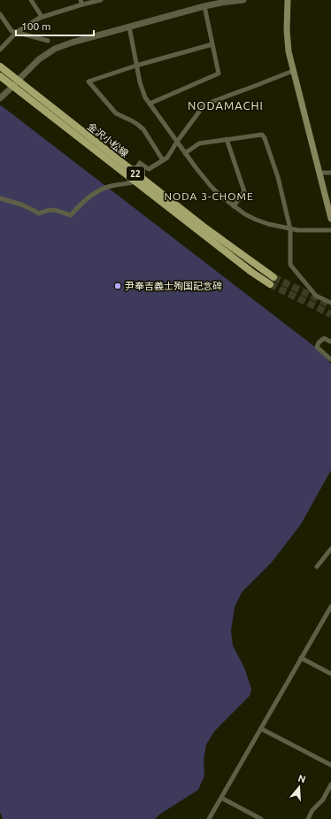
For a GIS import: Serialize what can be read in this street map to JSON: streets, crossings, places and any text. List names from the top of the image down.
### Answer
{
  "streets": {
    "main road": ["金沢小松線", "22"]
  },
  "districts": ["NODAMACHI", "NODA 3-CHOME"],
  "places": ["尹奉吉義士殉国記念碑"],
  "scale_bar": "100 m",
  "north": "top"
}
